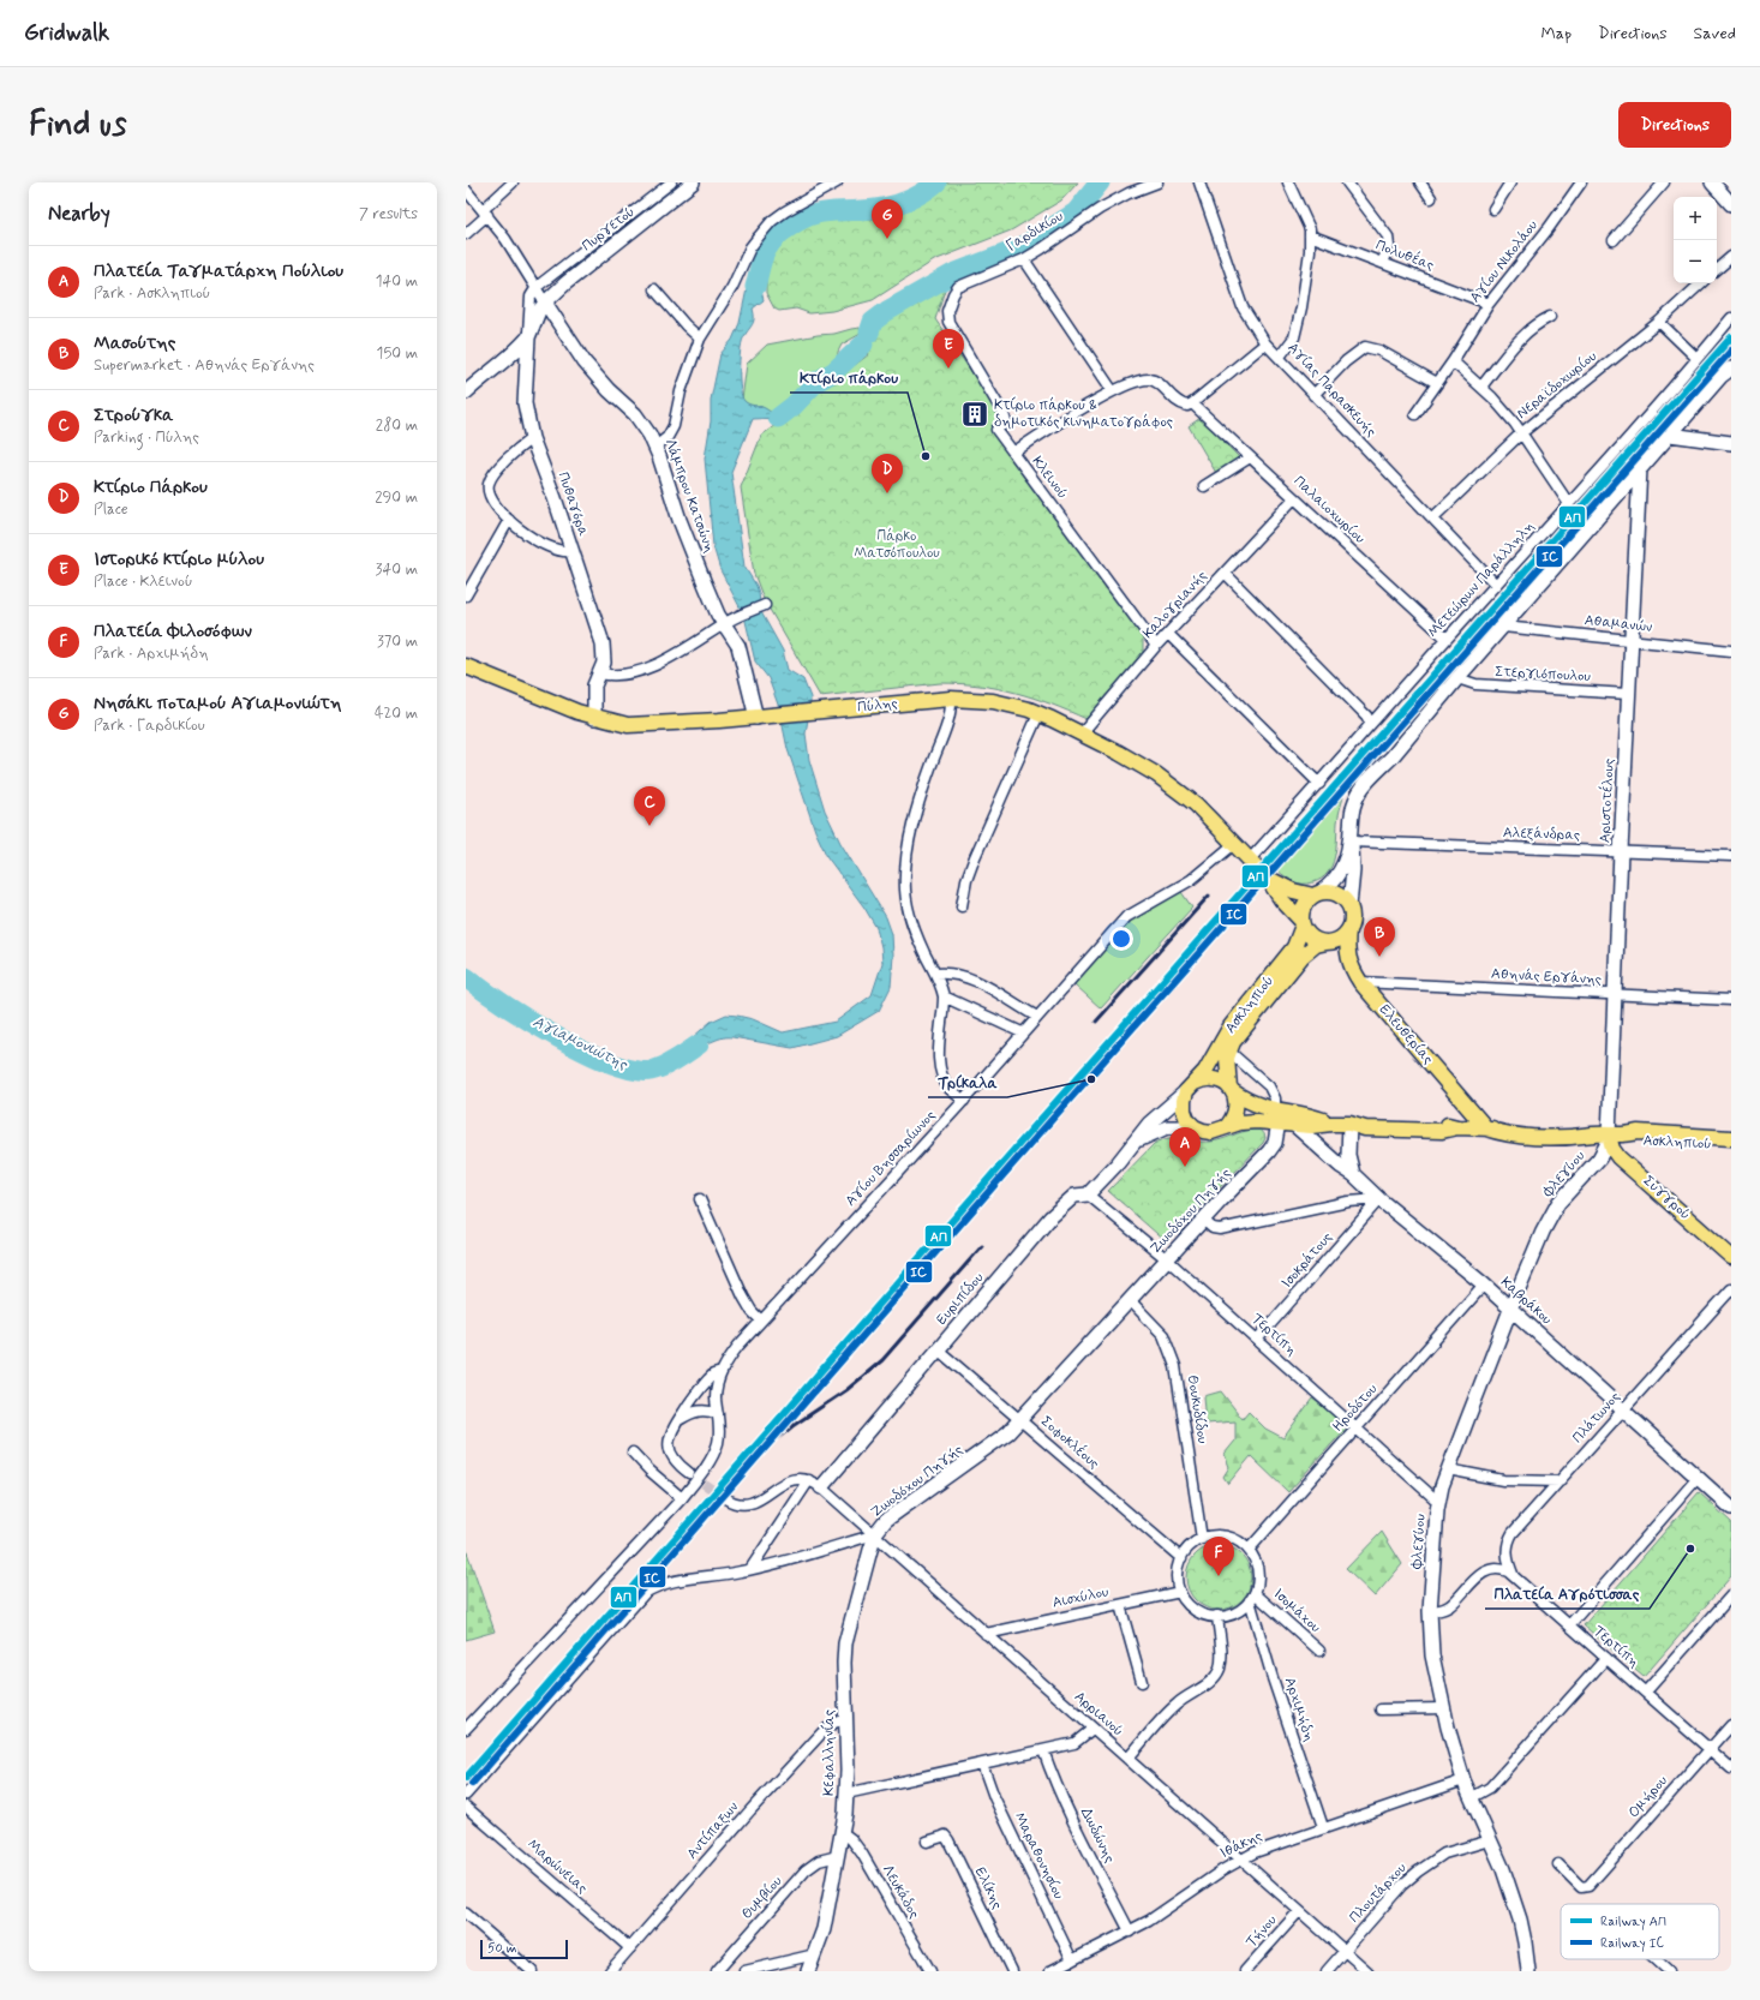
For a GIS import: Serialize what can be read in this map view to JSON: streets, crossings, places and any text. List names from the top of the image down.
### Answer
{
  "streets": {
    "main road": [
      "Πύλης",
      "Ασκληπιού",
      "Ελευθερίας",
      "Συγγρού"
    ],
    "street": [
      "Πυργετού",
      "Γαρδικίου",
      "Πολυθέας",
      "Αγίου Νικολάου",
      "Νεραϊδοχωρίου",
      "Αγίας Παρασκευής",
      "Κλεινού",
      "Λάμπρου Κατσώνη",
      "Πυθαγόρα",
      "Παλαιοχωρίου",
      "Μετεώρων Παράλληλη",
      "Καλογριανής",
      "Αθαμανών",
      "Στεργιόπουλου",
      "Αριστοτέλους",
      "Αλεξάνδρας",
      "Αθηνάς Εργάνης",
      "Αγίου Βησσαρίωνος",
      "Φλεγύου",
      "Ζωοδόχου Πηγής",
      "Ισοκράτους",
      "Ευριπίδου",
      "Καβράκου",
      "Τερτίπη",
      "Ηροδότου",
      "Θουκυδίδου",
      "Πλάτωνος",
      "Σοφοκλέους",
      "Αισχύλου",
      "Ισομάχου",
      "Αρχιμήδη",
      "Αρριανού",
      "Κεφαλληνίας",
      "Ομήρου",
      "Αντίπαξων",
      "Δωδώνης",
      "Ιθάκης",
      "Μαραθονησίου",
      "Μαρώνειας",
      "Ελίκης",
      "Λευκάδος",
      "Πλουτάρχου",
      "Θυμβίου",
      "Τήνου"
    ]
  },
  "crossings": [
    ["Πυργετού", "Λάμπρου Κατσώνη"],
    ["Πυργετού", "Πυθαγόρα"],
    ["Γαρδικίου", "Κλεινού"],
    ["Πολυθέας", "Αγίου Νικολάου"],
    ["Νεραϊδοχωρίου", "Αγίας Παρασκευής"],
    ["Αγίας Παρασκευής", "Μετεώρων Παράλληλη"],
    ["Κλεινού", "Καλογριανής"],
    ["Λάμπρου Κατσώνη", "Πυθαγόρα"],
    ["Λάμπρου Κατσώνη", "Πύλης"],
    ["Πυθαγόρα", "Πύλης"],
    ["Παλαιοχωρίου", "Μετεώρων Παράλληλη"],
    ["Παλαιοχωρίου", "Καλογριανής"],
    ["Μετεώρων Παράλληλη", "Πύλης"],
    ["Καλογριανής", "Πύλης"],
    ["Αθαμανών", "Αριστοτέλους"],
    ["Στεργιόπουλου", "Αριστοτέλους"],
    ["Πύλης", "Αγίου Βησσαρίωνος"],
    ["Αριστοτέλους", "Αλεξάνδρας"],
    ["Αριστοτέλους", "Αθηνάς Εργάνης"],
    ["Αριστοτέλους", "Ασκληπιού"],
    ["Αριστοτέλους", "Φλεγύου"],
    ["Αριστοτέλους", "Συγγρού"],
    ["Αθηνάς Εργάνης", "Ελευθερίας"],
    ["Ασκληπιού", "Ελευθερίας"],
    ["Ασκληπιού", "Φλεγύου"],
    ["Ασκληπιού", "Συγγρού"],
    ["Ασκληπιού", "Ζωοδόχου Πηγής"],
    ["Ασκληπιού", "Ευριπίδου"],
    ["Ασκληπιού", "Καβράκου"],
    ["Φλεγύου", "Συγγρού"],
    ["Φλεγύου", "Καβράκου"],
    ["Φλεγύου", "Τερτίπη"],
    ["Φλεγύου", "Ιθάκης"],
    ["Φλεγύου", "Πλουτάρχου"],
    ["Ζωοδόχου Πηγής", "Τερτίπη"],
    ["Ζωοδόχου Πηγής", "Θουκυδίδου"],
    ["Ζωοδόχου Πηγής", "Σοφοκλέους"],
    ["Ζωοδόχου Πηγής", "Αρριανού"],
    ["Ζωοδόχου Πηγής", "Κεφαλληνίας"],
    ["Ισοκράτους", "Καβράκου"],
    ["Ισοκράτους", "Τερτίπη"],
    ["Ευριπίδου", "Τερτίπη"],
    ["Ευριπίδου", "Σοφοκλέους"],
    ["Ευριπίδου", "Αρριανού"],
    ["Καβράκου", "Ηροδότου"],
    ["Καβράκου", "Πλάτωνος"],
    ["Τερτίπη", "Ηροδότου"],
    ["Τερτίπη", "Πλάτωνος"],
    ["Τερτίπη", "Ομήρου"],
    ["Ηροδότου", "Θουκυδίδου"],
    ["Ηροδότου", "Σοφοκλέους"],
    ["Ηροδότου", "Αισχύλου"],
    ["Ηροδότου", "Ισομάχου"],
    ["Ηροδότου", "Αρχιμήδη"],
    ["Θουκυδίδου", "Σοφοκλέους"],
    ["Θουκυδίδου", "Αισχύλου"],
    ["Θουκυδίδου", "Ισομάχου"],
    ["Θουκυδίδου", "Αρχιμήδη"],
    ["Σοφοκλέους", "Αισχύλου"],
    ["Σοφοκλέους", "Ισομάχου"],
    ["Σοφοκλέους", "Αρχιμήδη"],
    ["Αισχύλου", "Ισομάχου"],
    ["Αισχύλου", "Αρχιμήδη"],
    ["Αισχύλου", "Αρριανού"],
    ["Ισομάχου", "Αρχιμήδη"],
    ["Αρχιμήδη", "Ιθάκης"],
    ["Αρριανού", "Κεφαλληνίας"],
    ["Αρριανού", "Ιθάκης"],
    ["Αρριανού", "Πλουτάρχου"],
    ["Αρριανού", "Τήνου"],
    ["Κεφαλληνίας", "Αντίπαξων"],
    ["Κεφαλληνίας", "Λευκάδος"],
    ["Κεφαλληνίας", "Θυμβίου"],
    ["Αντίπαξων", "Μαρώνειας"],
    ["Δωδώνης", "Ιθάκης"],
    ["Ιθάκης", "Μαραθονησίου"]
  ],
  "water": ["Αγιαμονιώτης"],
  "parks": ["Πάρκο Ματσόπουλου"],
  "places": {
    "building": ["Κτίριο πάρκου & δημοτικός κινηματογράφος"],
    "other": ["Κτίριο πάρκου", "Τρίκαλα", "Πλατεία Αγρότισσας"]
  },
  "lines": ["rail line ΑΠ", "rail line IC"],
  "legend": ["Railway ΑΠ", "Railway IC"],
  "scale_bar": "50 m",
  "page": {
    "header": "Gridwalk",
    "nav": ["Map", "Directions", "Saved"],
    "buttons": "Directions",
    "title": "Find us",
    "heading": ["Nearby", "7 results"],
    "map_buttons": ["+", "−"],
    "pins": [
      "G",
      "E",
      "D",
      "C",
      "B",
      "A",
      "F"
    ],
    "list": [
      {
        "mark": "A",
        "name": "Πλατεία Ταγματάρχη Πούλιου",
        "note": "Park · Ασκληπιού",
        "value": "140 m"
      },
      {
        "mark": "B",
        "name": "Μασούτης",
        "note": "Supermarket · Αθηνάς Εργάνης",
        "value": "150 m"
      },
      {
        "mark": "C",
        "name": "Στρούγκα",
        "note": "Parking · Πύλης",
        "value": "280 m"
      },
      {
        "mark": "D",
        "name": "Κτίριο Πάρκου",
        "note": "Place",
        "value": "290 m"
      },
      {
        "mark": "E",
        "name": "Ιστορικό κτίριο μύλου",
        "note": "Place · Κλεινού",
        "value": "340 m"
      },
      {
        "mark": "F",
        "name": "Πλατεία Φιλοσόφων",
        "note": "Park · Αρχιμήδη",
        "value": "370 m"
      },
      {
        "mark": "G",
        "name": "Νησάκι ποταμού Αγιαμονιώτη",
        "note": "Park · Γαρδικίου",
        "value": "420 m"
      }
    ],
    "scale": "50 m"
  }
}
